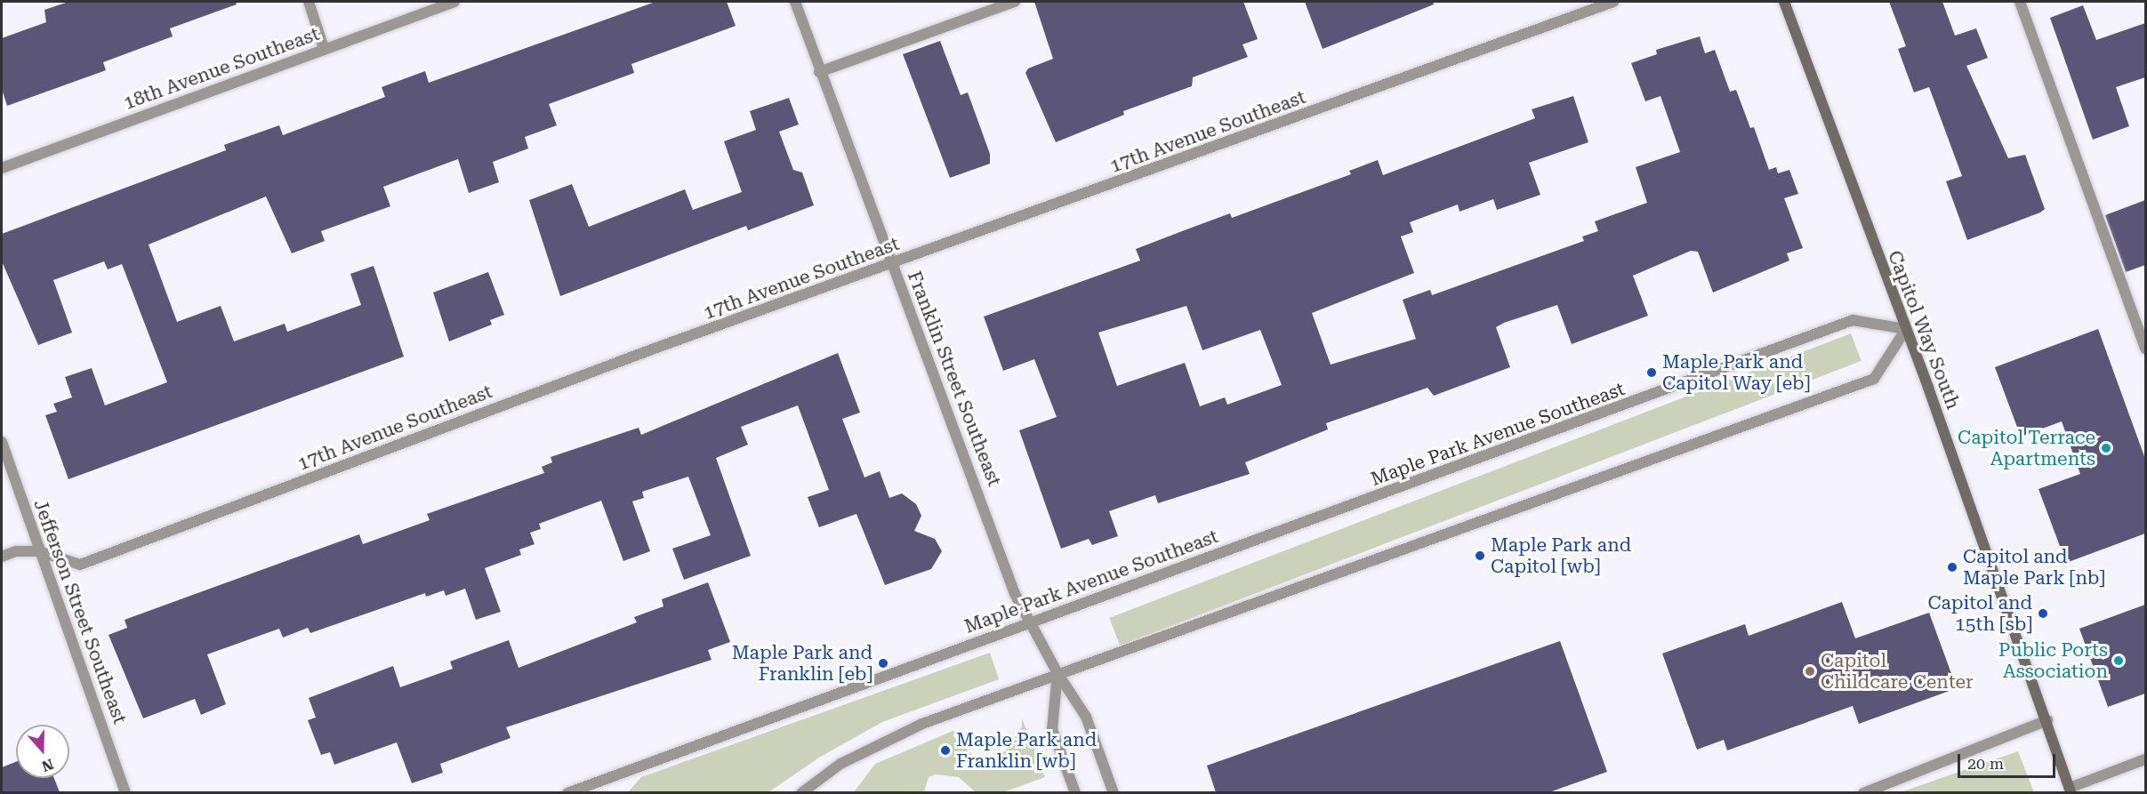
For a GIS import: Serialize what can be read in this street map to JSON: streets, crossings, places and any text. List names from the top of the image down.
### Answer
{
  "streets": {
    "main road": ["Capitol Way South"],
    "street": [
      "18th Avenue Southeast",
      "17th Avenue Southeast",
      "Franklin Street Southeast",
      "Maple Park Avenue Southeast",
      "Jefferson Street Southeast"
    ]
  },
  "crossings": [
    ["17th Avenue Southeast", "Franklin Street Southeast"],
    ["17th Avenue Southeast", "Jefferson Street Southeast"],
    ["Capitol Way South", "Maple Park Avenue Southeast"],
    ["Franklin Street Southeast", "Maple Park Avenue Southeast"]
  ],
  "places": [
    "Maple Park and Capitol Way [eb]",
    "Capitol Terrace Apartments",
    "Maple Park and Capitol [wb]",
    "Capitol and Maple Park [nb]",
    "Capitol and 15th [sb]",
    "Public Ports Association",
    "Maple Park and Franklin [eb]",
    "Capitol Childcare Center",
    "Maple Park and Franklin [wb]"
  ],
  "scale_bar": "20 m",
  "north": "bottom"
}
